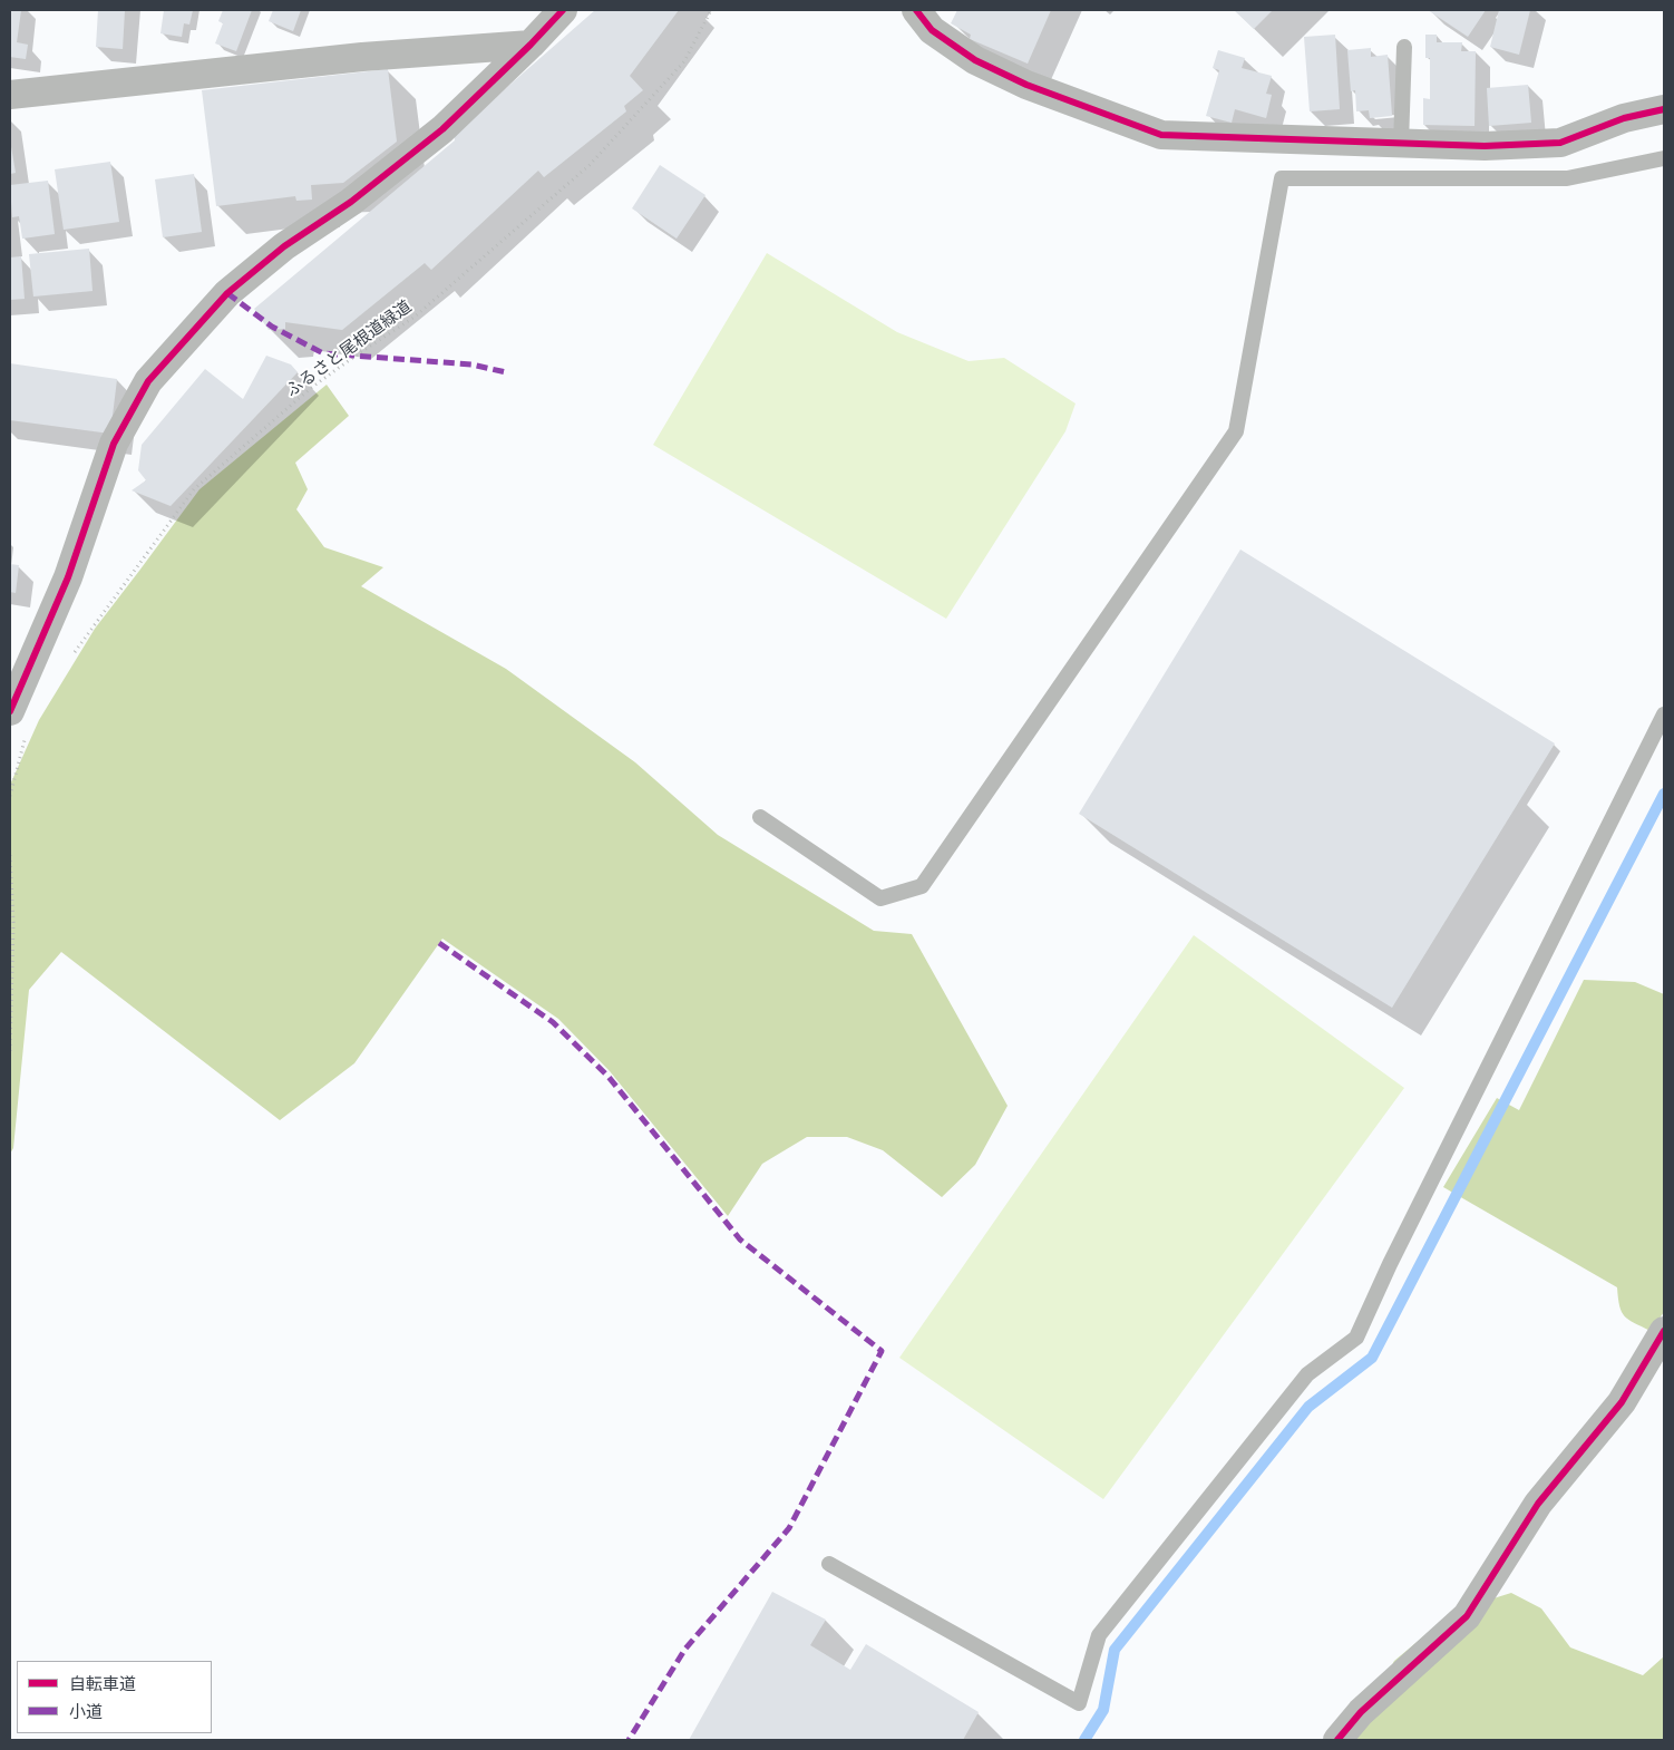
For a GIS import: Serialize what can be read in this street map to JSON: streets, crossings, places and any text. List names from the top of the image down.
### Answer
{
  "streets": {
    "path": ["ふるさと尾根道緑道"]
  },
  "legend": ["自転車道", "小道"]
}
